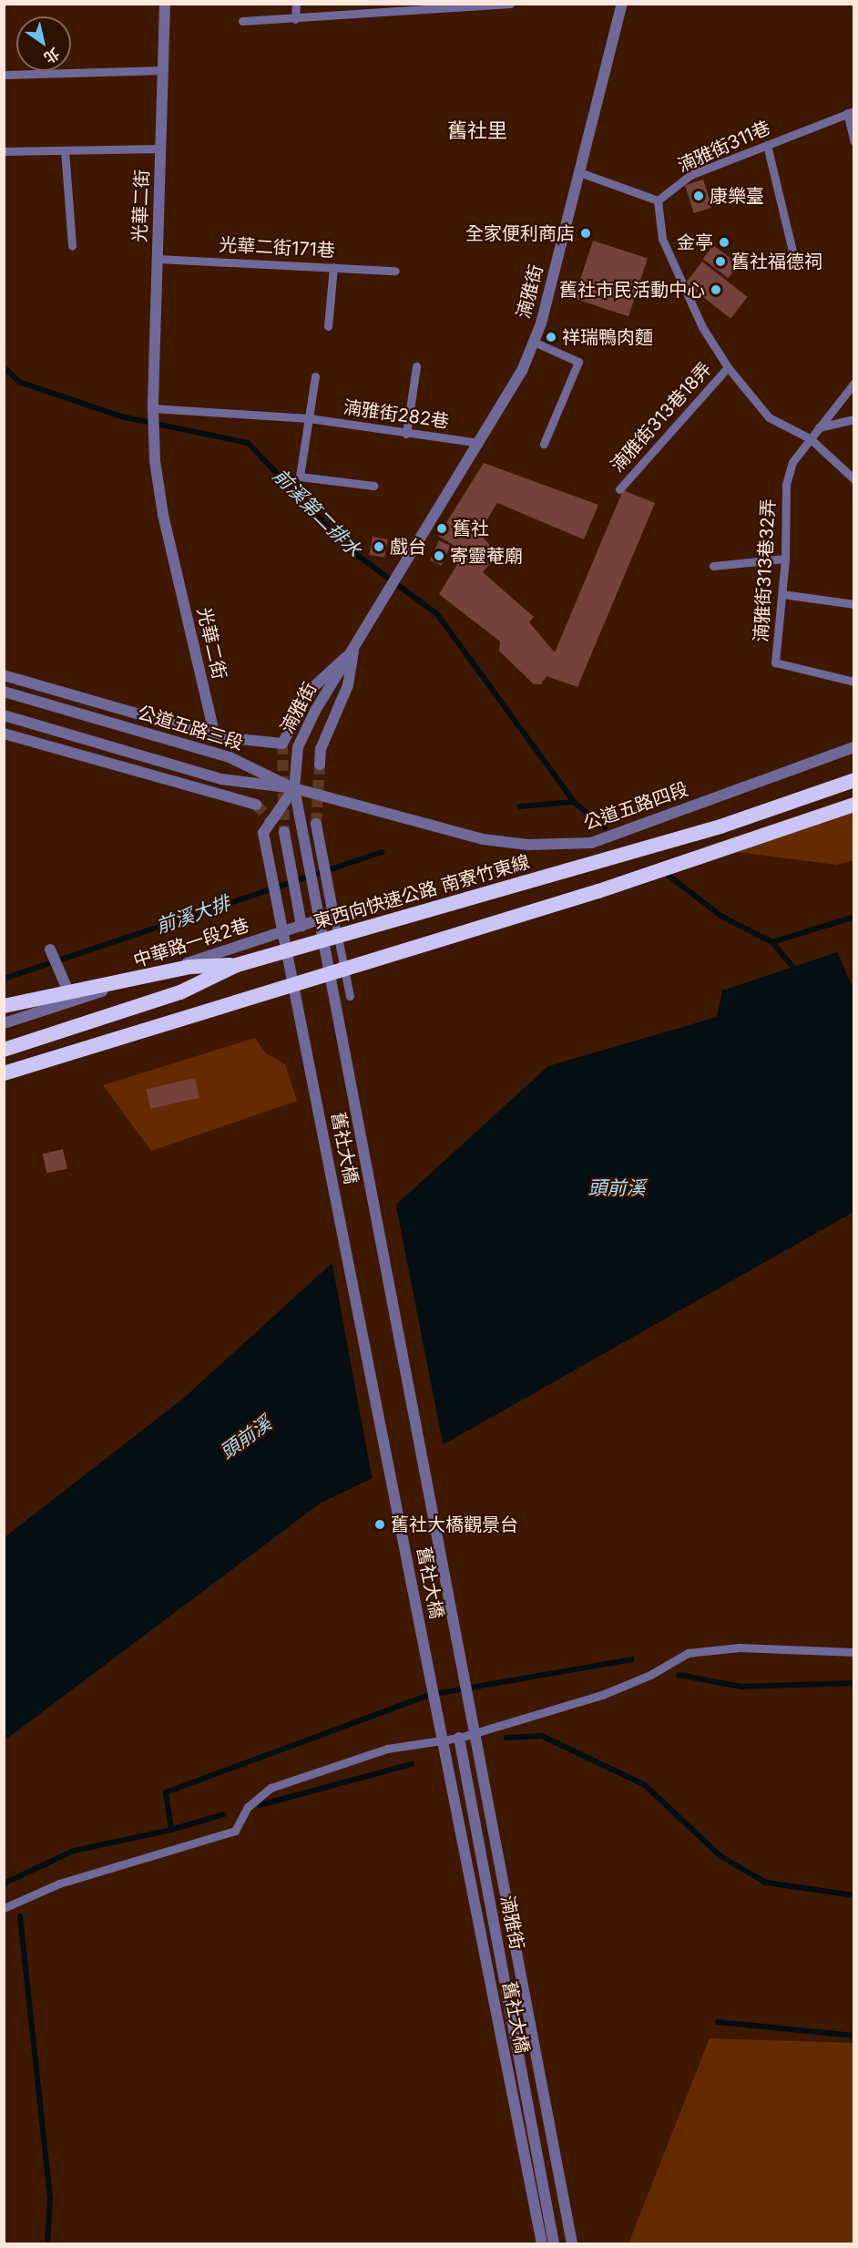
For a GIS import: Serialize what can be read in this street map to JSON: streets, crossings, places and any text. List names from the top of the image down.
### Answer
{
  "streets": {
    "highway": ["東西向快速公路 南寮竹東線"],
    "street": [
      "光華二街",
      "湳雅街",
      "公道五路三段",
      "公道五路四段",
      "中華路一段2巷",
      "舊社大橋"
    ],
    "lane": [
      "湳雅街311巷",
      "光華二街171巷",
      "湳雅街282巷",
      "湳雅街313巷18弄",
      "湳雅街313巷32弄"
    ]
  },
  "crossings": [
    ["光華二街", "光華二街171巷"],
    ["光華二街", "湳雅街282巷"],
    ["光華二街", "公道五路三段"],
    ["湳雅街", "湳雅街282巷"],
    ["湳雅街", "公道五路三段"],
    ["湳雅街", "公道五路四段"],
    ["湳雅街", "舊社大橋"],
    ["公道五路三段", "公道五路四段"]
  ],
  "districts": ["舊社里"],
  "water": ["前溪第二排水", "前溪大排", "頭前溪"],
  "places": [
    "康樂臺",
    "全家便利商店",
    "金亭",
    "舊社福德祠",
    "舊社市民活動中心",
    "祥瑞鴨肉麵",
    "舊社",
    "戲台",
    "寄靈菴廟",
    "舊社大橋觀景台"
  ],
  "north": "bottom right"
}
